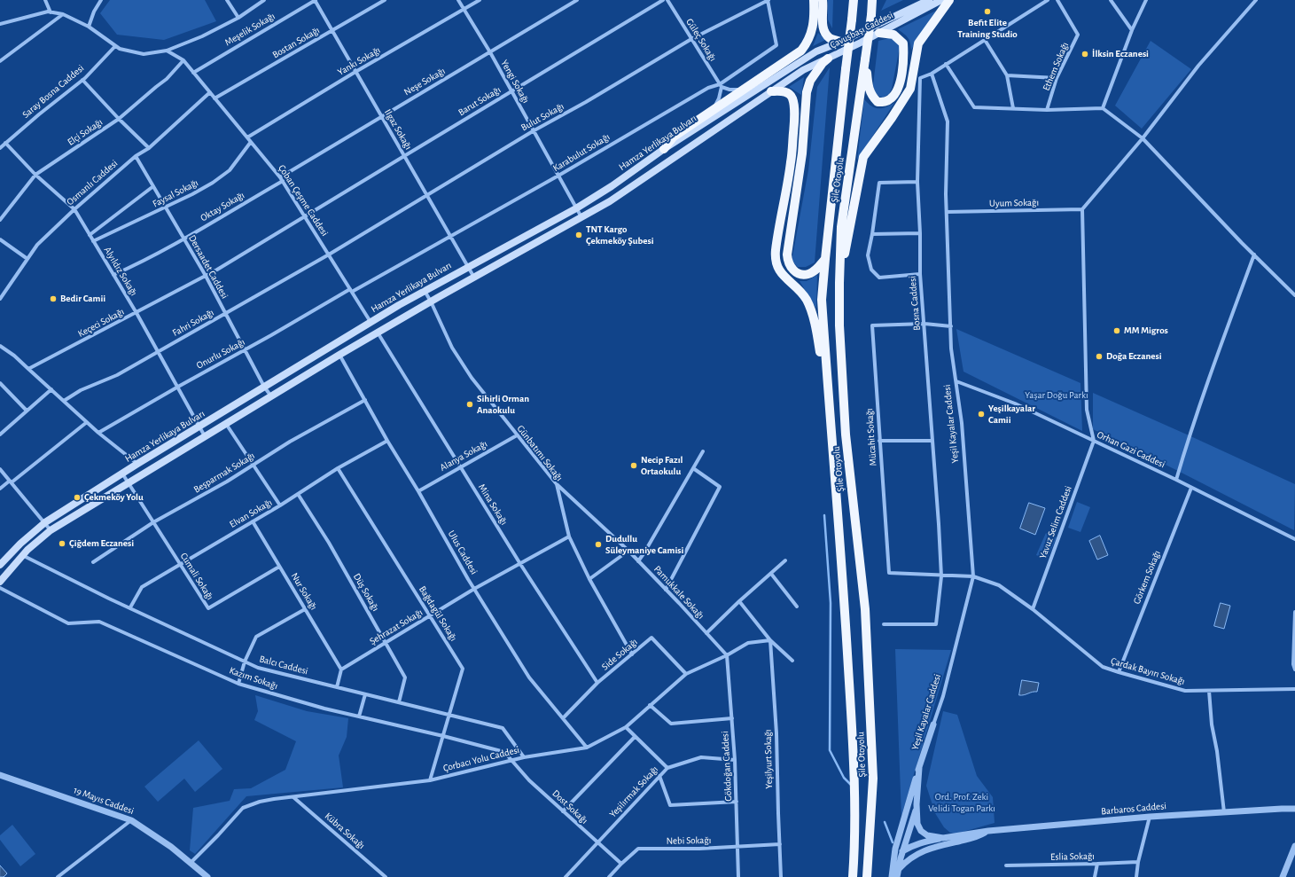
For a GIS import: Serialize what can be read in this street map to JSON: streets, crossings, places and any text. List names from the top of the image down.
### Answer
{
  "streets": {
    "highway": ["Şile Otoyolu"],
    "main road": ["Çavuşbaşı Caddesi", "Hamza Yerlikaya Bulvarı"],
    "street": [
      "Meşelik Sokağı",
      "Güleç Sokağı",
      "Bostan Sokağı",
      "Yankı Sokağı",
      "Ethem Sokağı",
      "Neşe Sokağı",
      "Yengi Sokağı",
      "Saray Bosna Caddesi",
      "Barut Sokağı",
      "Bulut Sokağı",
      "Ilgaz Sokağı",
      "Elçi Sokağı",
      "Karabulut Sokağı",
      "Osmanlı Caddesi",
      "Faysal Sokağı",
      "Çoban Çeşme Caddesi",
      "Uyum Sokağı",
      "Oktay Sokağı",
      "Dersaadet Caddesi",
      "Alyıldız Sokağı",
      "Bosna Caddesi",
      "Keçeci Sokağı",
      "Fahri Sokağı",
      "Onurlu Sokağı",
      "Yeşil Kayalar Caddesi",
      "Mücahit Sokağı",
      "Orhan Gazi Caddesi",
      "Günbatımı Sokağı",
      "Alanya Sokağı",
      "Beşparmak Sokağı",
      "Mina Sokağı",
      "Elvan Sokağı",
      "Yavuz Selim Caddesi",
      "Ulus Caddesi",
      "Cumali Sokağı",
      "Görkem Sokağı",
      "Nur Sokağı",
      "Düş Sokağı",
      "Pamukkale Sokağı",
      "Bağdagül Sokağı",
      "Şehrazat Sokağı",
      "Side Sokağı",
      "Balcı Caddesi",
      "Çardak Bayırı Sokağı",
      "Kazım Sokağı",
      "Çorbacı Yolu Caddesi",
      "Yeşilyurt Sokağı",
      "Gökdoğan Caddesi",
      "Yeşilırmak Sokağı",
      "19 Mayıs Caddesi",
      "Dost Sokağı",
      "Barbaros Caddesi",
      "Kübra Sokağı",
      "Nebi Sokağı",
      "Eslia Sokağı"
    ]
  },
  "crossings": [
    ["Meşelik Sokağı", "Ilgaz Sokağı"],
    ["Meşelik Sokağı", "Çoban Çeşme Caddesi"],
    ["Çavuşbaşı Caddesi", "Hamza Yerlikaya Bulvarı"],
    ["Güleç Sokağı", "Bulut Sokağı"],
    ["Güleç Sokağı", "Karabulut Sokağı"],
    ["Bostan Sokağı", "Ilgaz Sokağı"],
    ["Bostan Sokağı", "Çoban Çeşme Caddesi"],
    ["Yankı Sokağı", "Yengi Sokağı"],
    ["Yankı Sokağı", "Ilgaz Sokağı"],
    ["Yankı Sokağı", "Çoban Çeşme Caddesi"],
    ["Neşe Sokağı", "Yengi Sokağı"],
    ["Neşe Sokağı", "Ilgaz Sokağı"],
    ["Neşe Sokağı", "Çoban Çeşme Caddesi"],
    ["Neşe Sokağı", "Oktay Sokağı"],
    ["Yengi Sokağı", "Barut Sokağı"],
    ["Yengi Sokağı", "Bulut Sokağı"],
    ["Yengi Sokağı", "Hamza Yerlikaya Bulvarı"],
    ["Yengi Sokağı", "Karabulut Sokağı"],
    ["Saray Bosna Caddesi", "Alyıldız Sokağı"],
    ["Barut Sokağı", "Ilgaz Sokağı"],
    ["Barut Sokağı", "Çoban Çeşme Caddesi"],
    ["Barut Sokağı", "Keçeci Sokağı"],
    ["Bulut Sokağı", "Ilgaz Sokağı"],
    ["Bulut Sokağı", "Karabulut Sokağı"],
    ["Bulut Sokağı", "Çoban Çeşme Caddesi"],
    ["Bulut Sokağı", "Fahri Sokağı"],
    ["Ilgaz Sokağı", "Hamza Yerlikaya Bulvarı"],
    ["Ilgaz Sokağı", "Karabulut Sokağı"],
    ["Elçi Sokağı", "Çoban Çeşme Caddesi"],
    ["Elçi Sokağı", "Alyıldız Sokağı"],
    ["Hamza Yerlikaya Bulvarı", "Çoban Çeşme Caddesi"],
    ["Hamza Yerlikaya Bulvarı", "Dersaadet Caddesi"],
    ["Hamza Yerlikaya Bulvarı", "Alyıldız Sokağı"],
    ["Hamza Yerlikaya Bulvarı", "Günbatımı Sokağı"],
    ["Hamza Yerlikaya Bulvarı", "Cumali Sokağı"],
    ["Karabulut Sokağı", "Çoban Çeşme Caddesi"],
    ["Karabulut Sokağı", "Onurlu Sokağı"],
    ["Osmanlı Caddesi", "Çoban Çeşme Caddesi"],
    ["Osmanlı Caddesi", "Dersaadet Caddesi"],
    ["Osmanlı Caddesi", "Alyıldız Sokağı"],
    ["Faysal Sokağı", "Çoban Çeşme Caddesi"],
    ["Faysal Sokağı", "Dersaadet Caddesi"],
    ["Faysal Sokağı", "Alyıldız Sokağı"],
    ["Çoban Çeşme Caddesi", "Oktay Sokağı"],
    ["Çoban Çeşme Caddesi", "Keçeci Sokağı"],
    ["Çoban Çeşme Caddesi", "Fahri Sokağı"],
    ["Çoban Çeşme Caddesi", "Onurlu Sokağı"],
    ["Uyum Sokağı", "Yeşil Kayalar Caddesi"],
    ["Oktay Sokağı", "Dersaadet Caddesi"],
    ["Oktay Sokağı", "Alyıldız Sokağı"],
    ["Dersaadet Caddesi", "Keçeci Sokağı"],
    ["Dersaadet Caddesi", "Fahri Sokağı"],
    ["Dersaadet Caddesi", "Onurlu Sokağı"],
    ["Alyıldız Sokağı", "Keçeci Sokağı"],
    ["Alyıldız Sokağı", "Fahri Sokağı"],
    ["Alyıldız Sokağı", "Onurlu Sokağı"],
    ["Bosna Caddesi", "Yeşil Kayalar Caddesi"],
    ["Bosna Caddesi", "Mücahit Sokağı"],
    ["Bosna Caddesi", "Çardak Bayırı Sokağı"],
    ["Yeşil Kayalar Caddesi", "Mücahit Sokağı"],
    ["Yeşil Kayalar Caddesi", "Orhan Gazi Caddesi"],
    ["Yeşil Kayalar Caddesi", "Çardak Bayırı Sokağı"],
    ["Mücahit Sokağı", "Çardak Bayırı Sokağı"],
    ["Orhan Gazi Caddesi", "Yavuz Selim Caddesi"],
    ["Orhan Gazi Caddesi", "Görkem Sokağı"],
    ["Günbatımı Sokağı", "Alanya Sokağı"],
    ["Günbatımı Sokağı", "Pamukkale Sokağı"],
    ["Günbatımı Sokağı", "Şehrazat Sokağı"],
    ["Günbatımı Sokağı", "Side Sokağı"],
    ["Alanya Sokağı", "Mina Sokağı"],
    ["Alanya Sokağı", "Ulus Caddesi"],
    ["Beşparmak Sokağı", "Ulus Caddesi"],
    ["Beşparmak Sokağı", "Cumali Sokağı"],
    ["Mina Sokağı", "Şehrazat Sokağı"],
    ["Mina Sokağı", "Side Sokağı"],
    ["Elvan Sokağı", "Ulus Caddesi"],
    ["Elvan Sokağı", "Cumali Sokağı"],
    ["Elvan Sokağı", "Nur Sokağı"],
    ["Elvan Sokağı", "Düş Sokağı"],
    ["Elvan Sokağı", "Bağdagül Sokağı"],
    ["Elvan Sokağı", "Balcı Caddesi"],
    ["Yavuz Selim Caddesi", "Çardak Bayırı Sokağı"],
    ["Ulus Caddesi", "Şehrazat Sokağı"],
    ["Ulus Caddesi", "Side Sokağı"],
    ["Ulus Caddesi", "Çorbacı Yolu Caddesi"],
    ["Cumali Sokağı", "Nur Sokağı"],
    ["Görkem Sokağı", "Çardak Bayırı Sokağı"],
    ["Nur Sokağı", "Şehrazat Sokağı"],
    ["Düş Sokağı", "Şehrazat Sokağı"],
    ["Düş Sokağı", "Balcı Caddesi"],
    ["Pamukkale Sokağı", "Çorbacı Yolu Caddesi"],
    ["Pamukkale Sokağı", "Gökdoğan Caddesi"],
    ["Bağdagül Sokağı", "Şehrazat Sokağı"],
    ["Bağdagül Sokağı", "Balcı Caddesi"],
    ["Bağdagül Sokağı", "Kazım Sokağı"],
    ["Bağdagül Sokağı", "Çorbacı Yolu Caddesi"],
    ["Side Sokağı", "Çorbacı Yolu Caddesi"],
    ["Balcı Caddesi", "Çorbacı Yolu Caddesi"],
    ["Kazım Sokağı", "Çorbacı Yolu Caddesi"],
    ["Kazım Sokağı", "Dost Sokağı"],
    ["Çorbacı Yolu Caddesi", "Yeşilyurt Sokağı"],
    ["Çorbacı Yolu Caddesi", "Gökdoğan Caddesi"],
    ["Çorbacı Yolu Caddesi", "19 Mayıs Caddesi"],
    ["Çorbacı Yolu Caddesi", "Dost Sokağı"],
    ["Çorbacı Yolu Caddesi", "Kübra Sokağı"],
    ["Yeşilyurt Sokağı", "Nebi Sokağı"],
    ["Gökdoğan Caddesi", "Yeşilırmak Sokağı"],
    ["Gökdoğan Caddesi", "Nebi Sokağı"],
    ["Yeşilırmak Sokağı", "Dost Sokağı"],
    ["Dost Sokağı", "Nebi Sokağı"]
  ],
  "parks": ["Yaşar Doğu Parkı", "Ord. Prof. Zeki Velidi Togan Parkı"],
  "places": [
    "Befit Elite Training Studio",
    "İlksin Eczanesi",
    "TNT Kargo Çekmeköy Şubesi",
    "Bedir Camii",
    "MM Migros",
    "Doğa Eczanesi",
    "Sihirli Orman Anaokulu",
    "Yeşilkayalar Camii",
    "Necip Fazıl Ortaokulu",
    "Çekmeköy Yolu",
    "Çiğdem Eczanesi",
    "Dudullu Süleymaniye Camisi"
  ]
}
